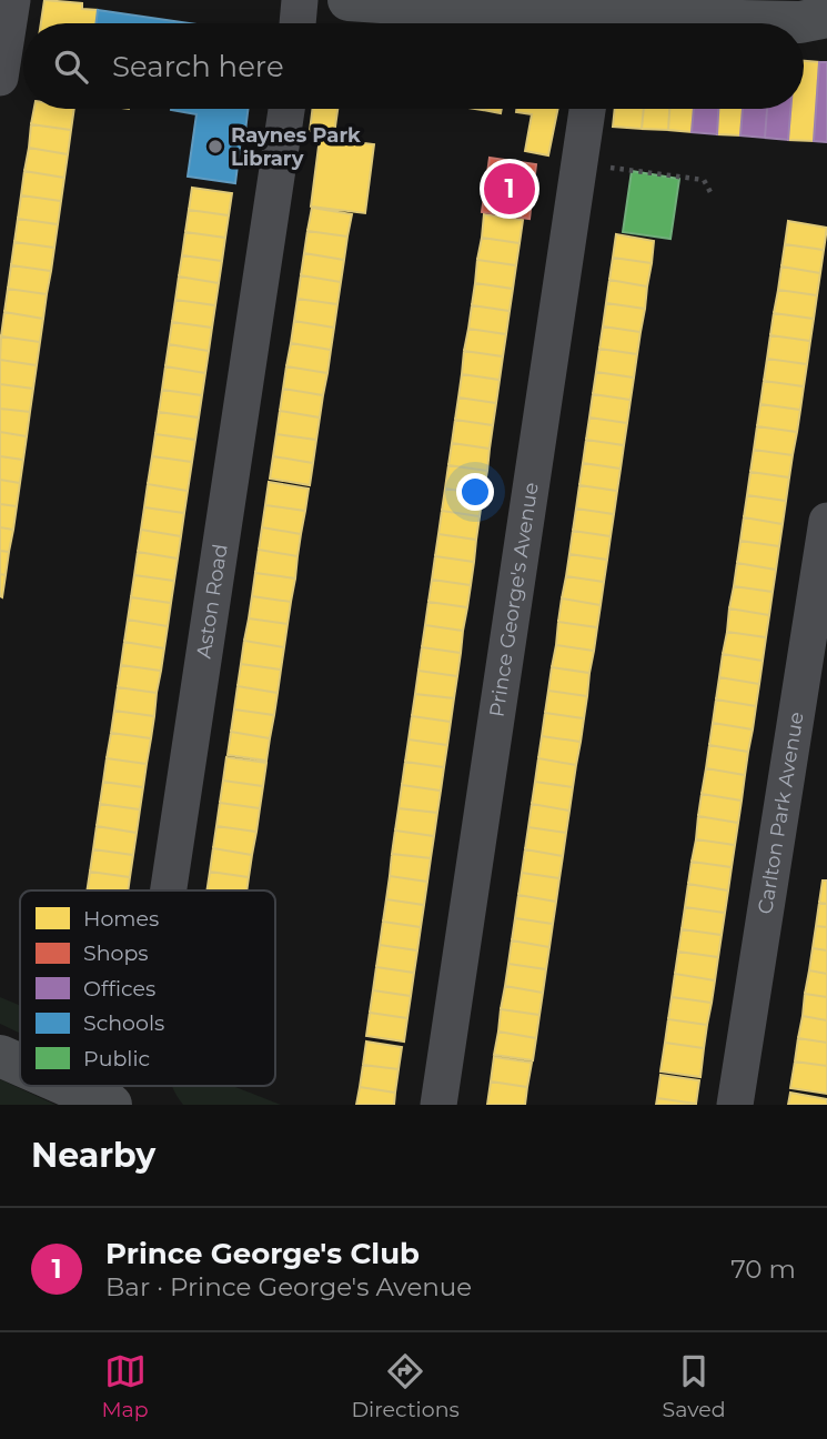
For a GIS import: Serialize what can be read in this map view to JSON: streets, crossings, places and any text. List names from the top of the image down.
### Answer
{
  "streets": {
    "street": ["Prince George's Avenue", "Aston Road", "Carlton Park Avenue"]
  },
  "places": ["Raynes Park Library"],
  "legend": [
    "Homes",
    "Shops",
    "Offices",
    "Schools",
    "Public"
  ],
  "page": {
    "search": "Search here",
    "pins": "1",
    "heading": "Nearby",
    "list": [
      {
        "mark": "1",
        "name": "Prince George's Club",
        "note": "Bar · Prince George's Avenue",
        "value": "70 m"
      }
    ],
    "nav": ["Map", "Directions", "Saved"]
  }
}
